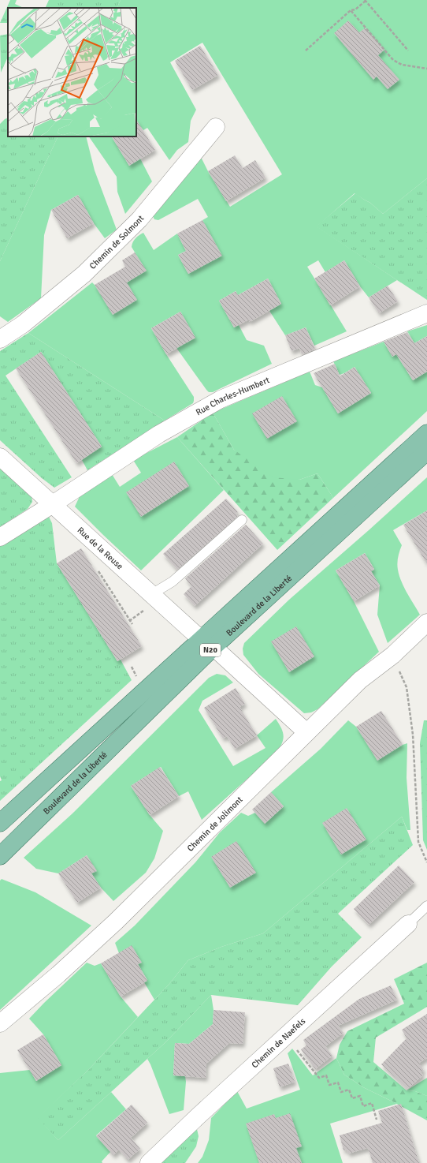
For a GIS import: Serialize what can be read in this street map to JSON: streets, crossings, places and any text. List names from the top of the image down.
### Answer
{
  "streets": {
    "main road": ["Boulevard de la Liberté", "N20"],
    "street": [
      "Chemin de Solmont",
      "Rue Charles-Humbert",
      "Rue de la Reuse",
      "Chemin de Jolimont",
      "Chemin de Naefels"
    ]
  },
  "crossings": [
    ["Rue Charles-Humbert", "Rue de la Reuse"],
    ["Rue de la Reuse", "Boulevard de la Liberté"],
    ["Rue de la Reuse", "Chemin de Jolimont"]
  ]
}
